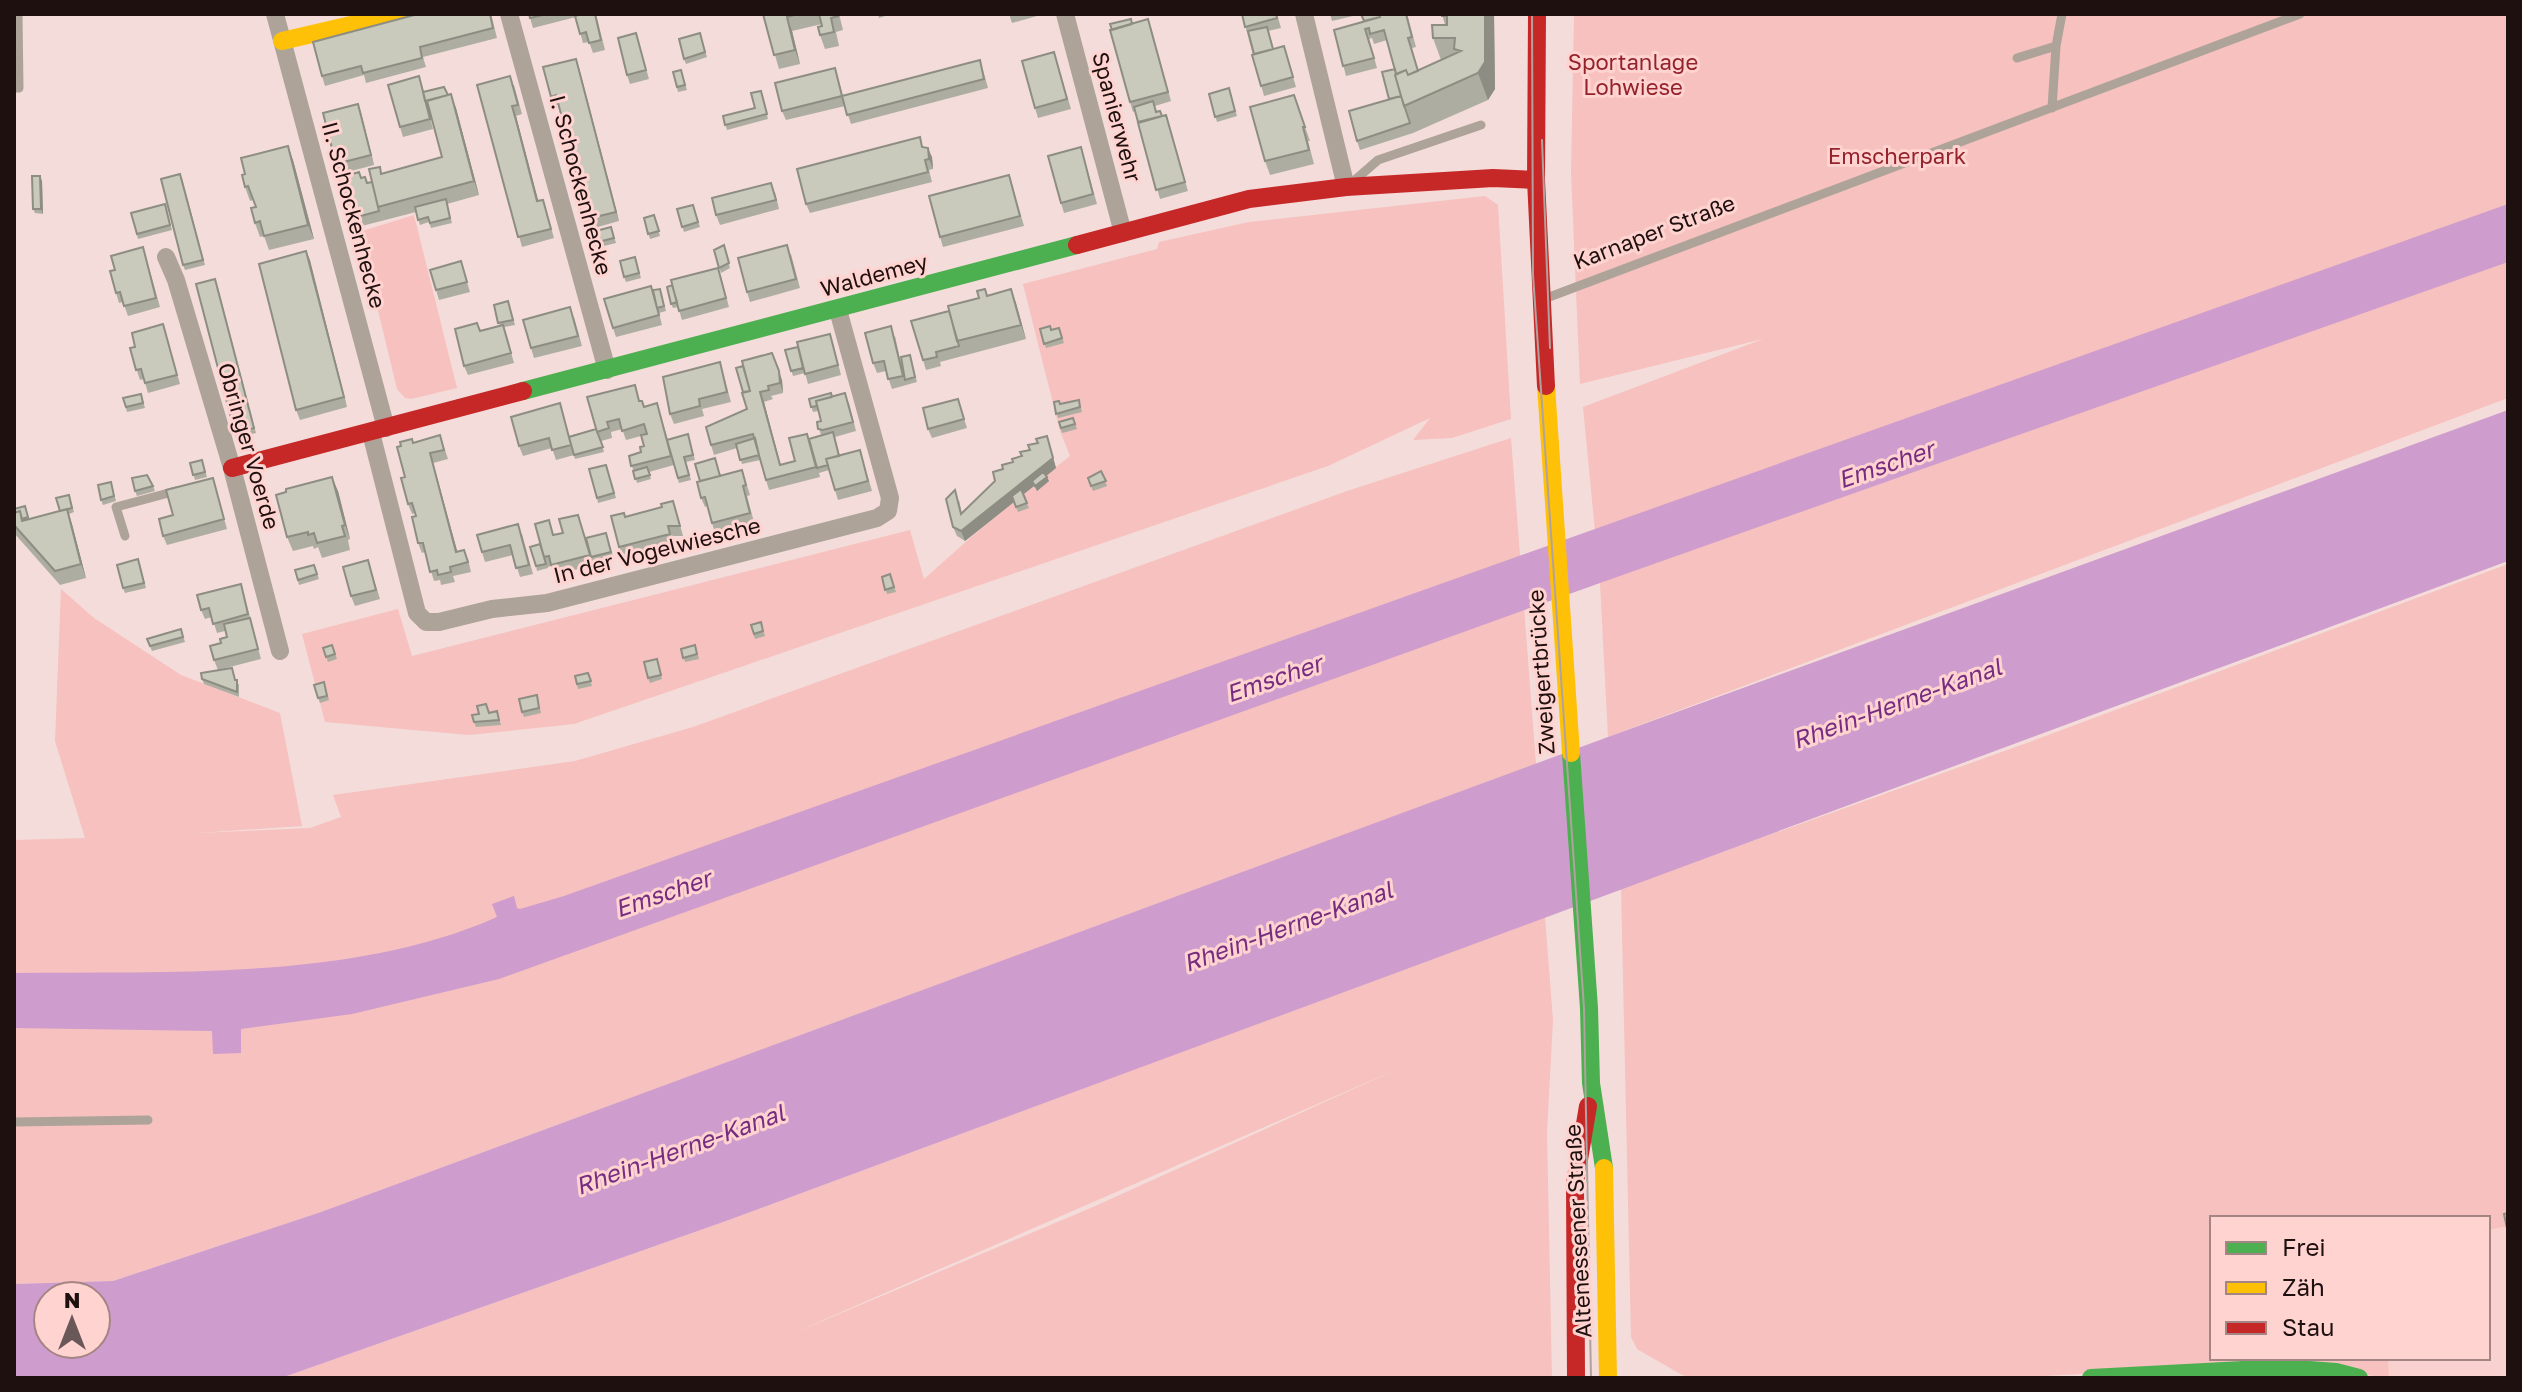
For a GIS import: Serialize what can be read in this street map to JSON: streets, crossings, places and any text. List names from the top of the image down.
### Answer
{
  "streets": {
    "street": [
      "Spanierwehr",
      "I. Schockenhecke",
      "II. Schockenhecke",
      "Karnaper Straße",
      "Waldemey",
      "Obringer Voerde",
      "In der Vogelwiesche",
      "Zweigertbrücke",
      "Altenessener Straße"
    ]
  },
  "crossings": [
    ["Spanierwehr", "Waldemey"],
    ["I. Schockenhecke", "Waldemey"],
    ["II. Schockenhecke", "Waldemey"],
    ["II. Schockenhecke", "In der Vogelwiesche"],
    ["Karnaper Straße", "Waldemey"],
    ["Karnaper Straße", "Zweigertbrücke"],
    ["Waldemey", "Obringer Voerde"],
    ["Waldemey", "In der Vogelwiesche"],
    ["Zweigertbrücke", "Altenessener Straße"]
  ],
  "water": ["Emscher", "Rhein-Herne-Kanal"],
  "parks": ["Sportanlage Lohwiese", "Emscherpark"],
  "legend": ["Frei", "Zäh", "Stau"],
  "north": "top"
}
